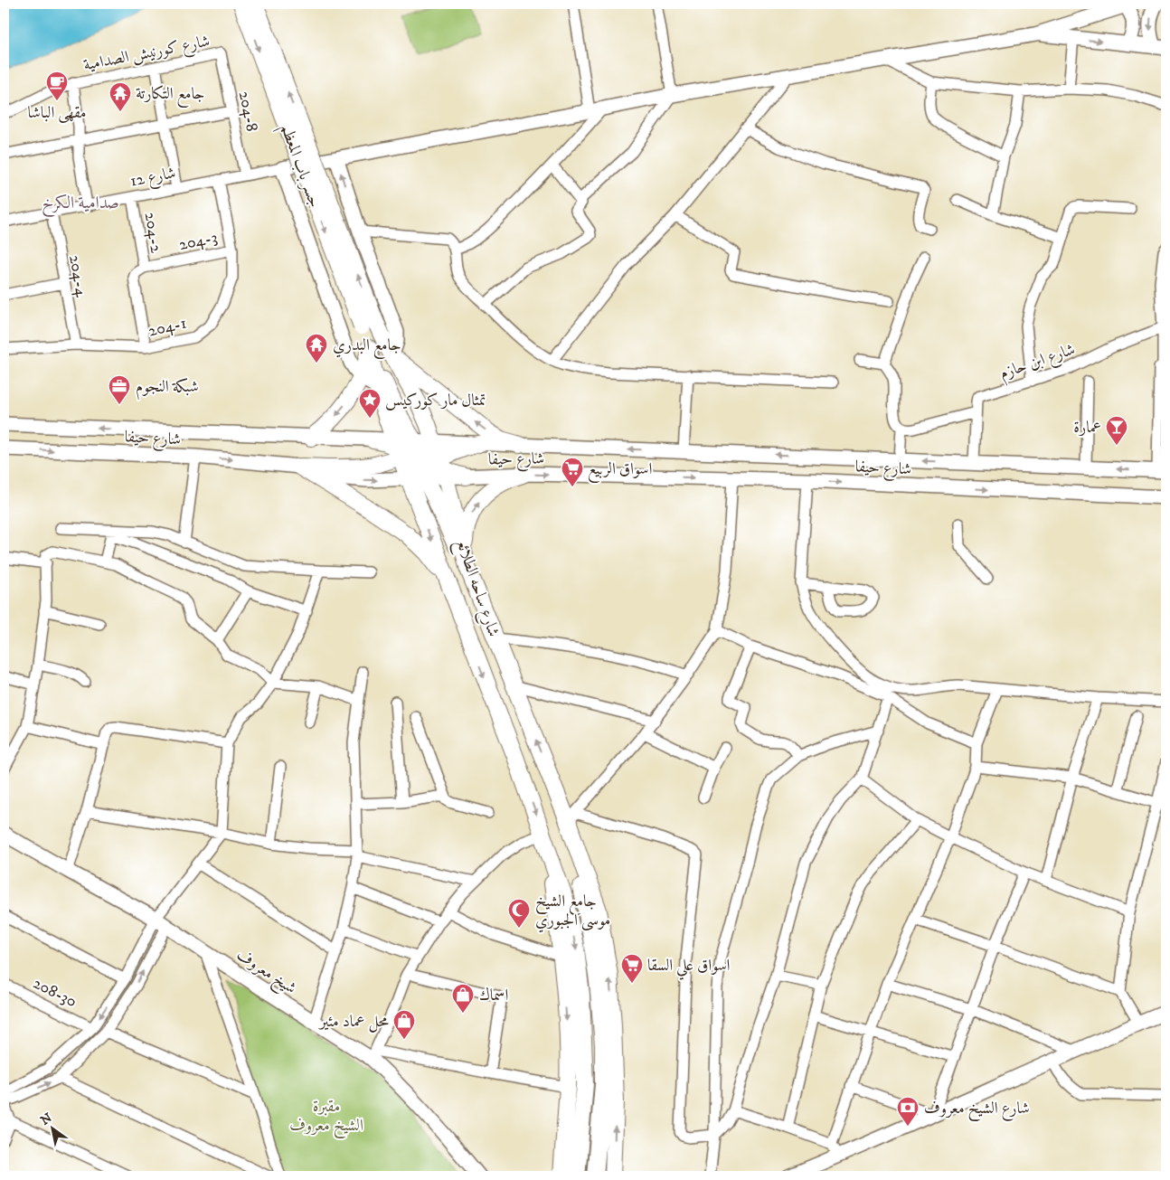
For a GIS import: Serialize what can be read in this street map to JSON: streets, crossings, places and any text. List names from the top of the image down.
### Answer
{
  "streets": {
    "main road": ["جسر باب المعظم", "شارع ساحه الطلائع"],
    "street": [
      "شارع كورنيش الصدامية",
      "204-8",
      "شارع 12",
      "204-2",
      "204-3",
      "204-4",
      "204-1",
      "شارع ابن حازم",
      "شارع حيفا",
      "شیخ معروف",
      "208-30"
    ]
  },
  "crossings": [
    ["شارع كورنيش الصدامية", "204-8"],
    ["204-8", "شارع 12"],
    ["جسر باب المعظم", "شارع ساحه الطلائع"],
    ["شارع 12", "204-2"],
    ["شارع 12", "204-4"],
    ["شارع 12", "204-1"],
    ["204-2", "204-3"],
    ["204-2", "204-1"],
    ["204-3", "204-1"],
    ["204-4", "204-1"],
    ["شارع ابن حازم", "شارع حيفا"],
    ["شارع حيفا", "شارع ساحه الطلائع"]
  ],
  "districts": ["صدامية الكرخ"],
  "parks": ["مقبرة الشيخ معروف"],
  "places": {
    "cafe": ["مقهى الباشا"],
    "temple": ["جامع التكارتة", "جامع البدري"],
    "office": ["شبكة النجوم"],
    "place": ["تمثال مار كوركيس"],
    "bar": ["عمارة"],
    "supermarket": ["اسواق الربيع", "اسواق علي السقا"],
    "mosque": ["جامع الشيخ موسى الجبوري"],
    "shop": ["اسماك", "محل عماد مئير"],
    "bank": ["شارع الشيخ معروف"]
  },
  "north": "top left"
}
